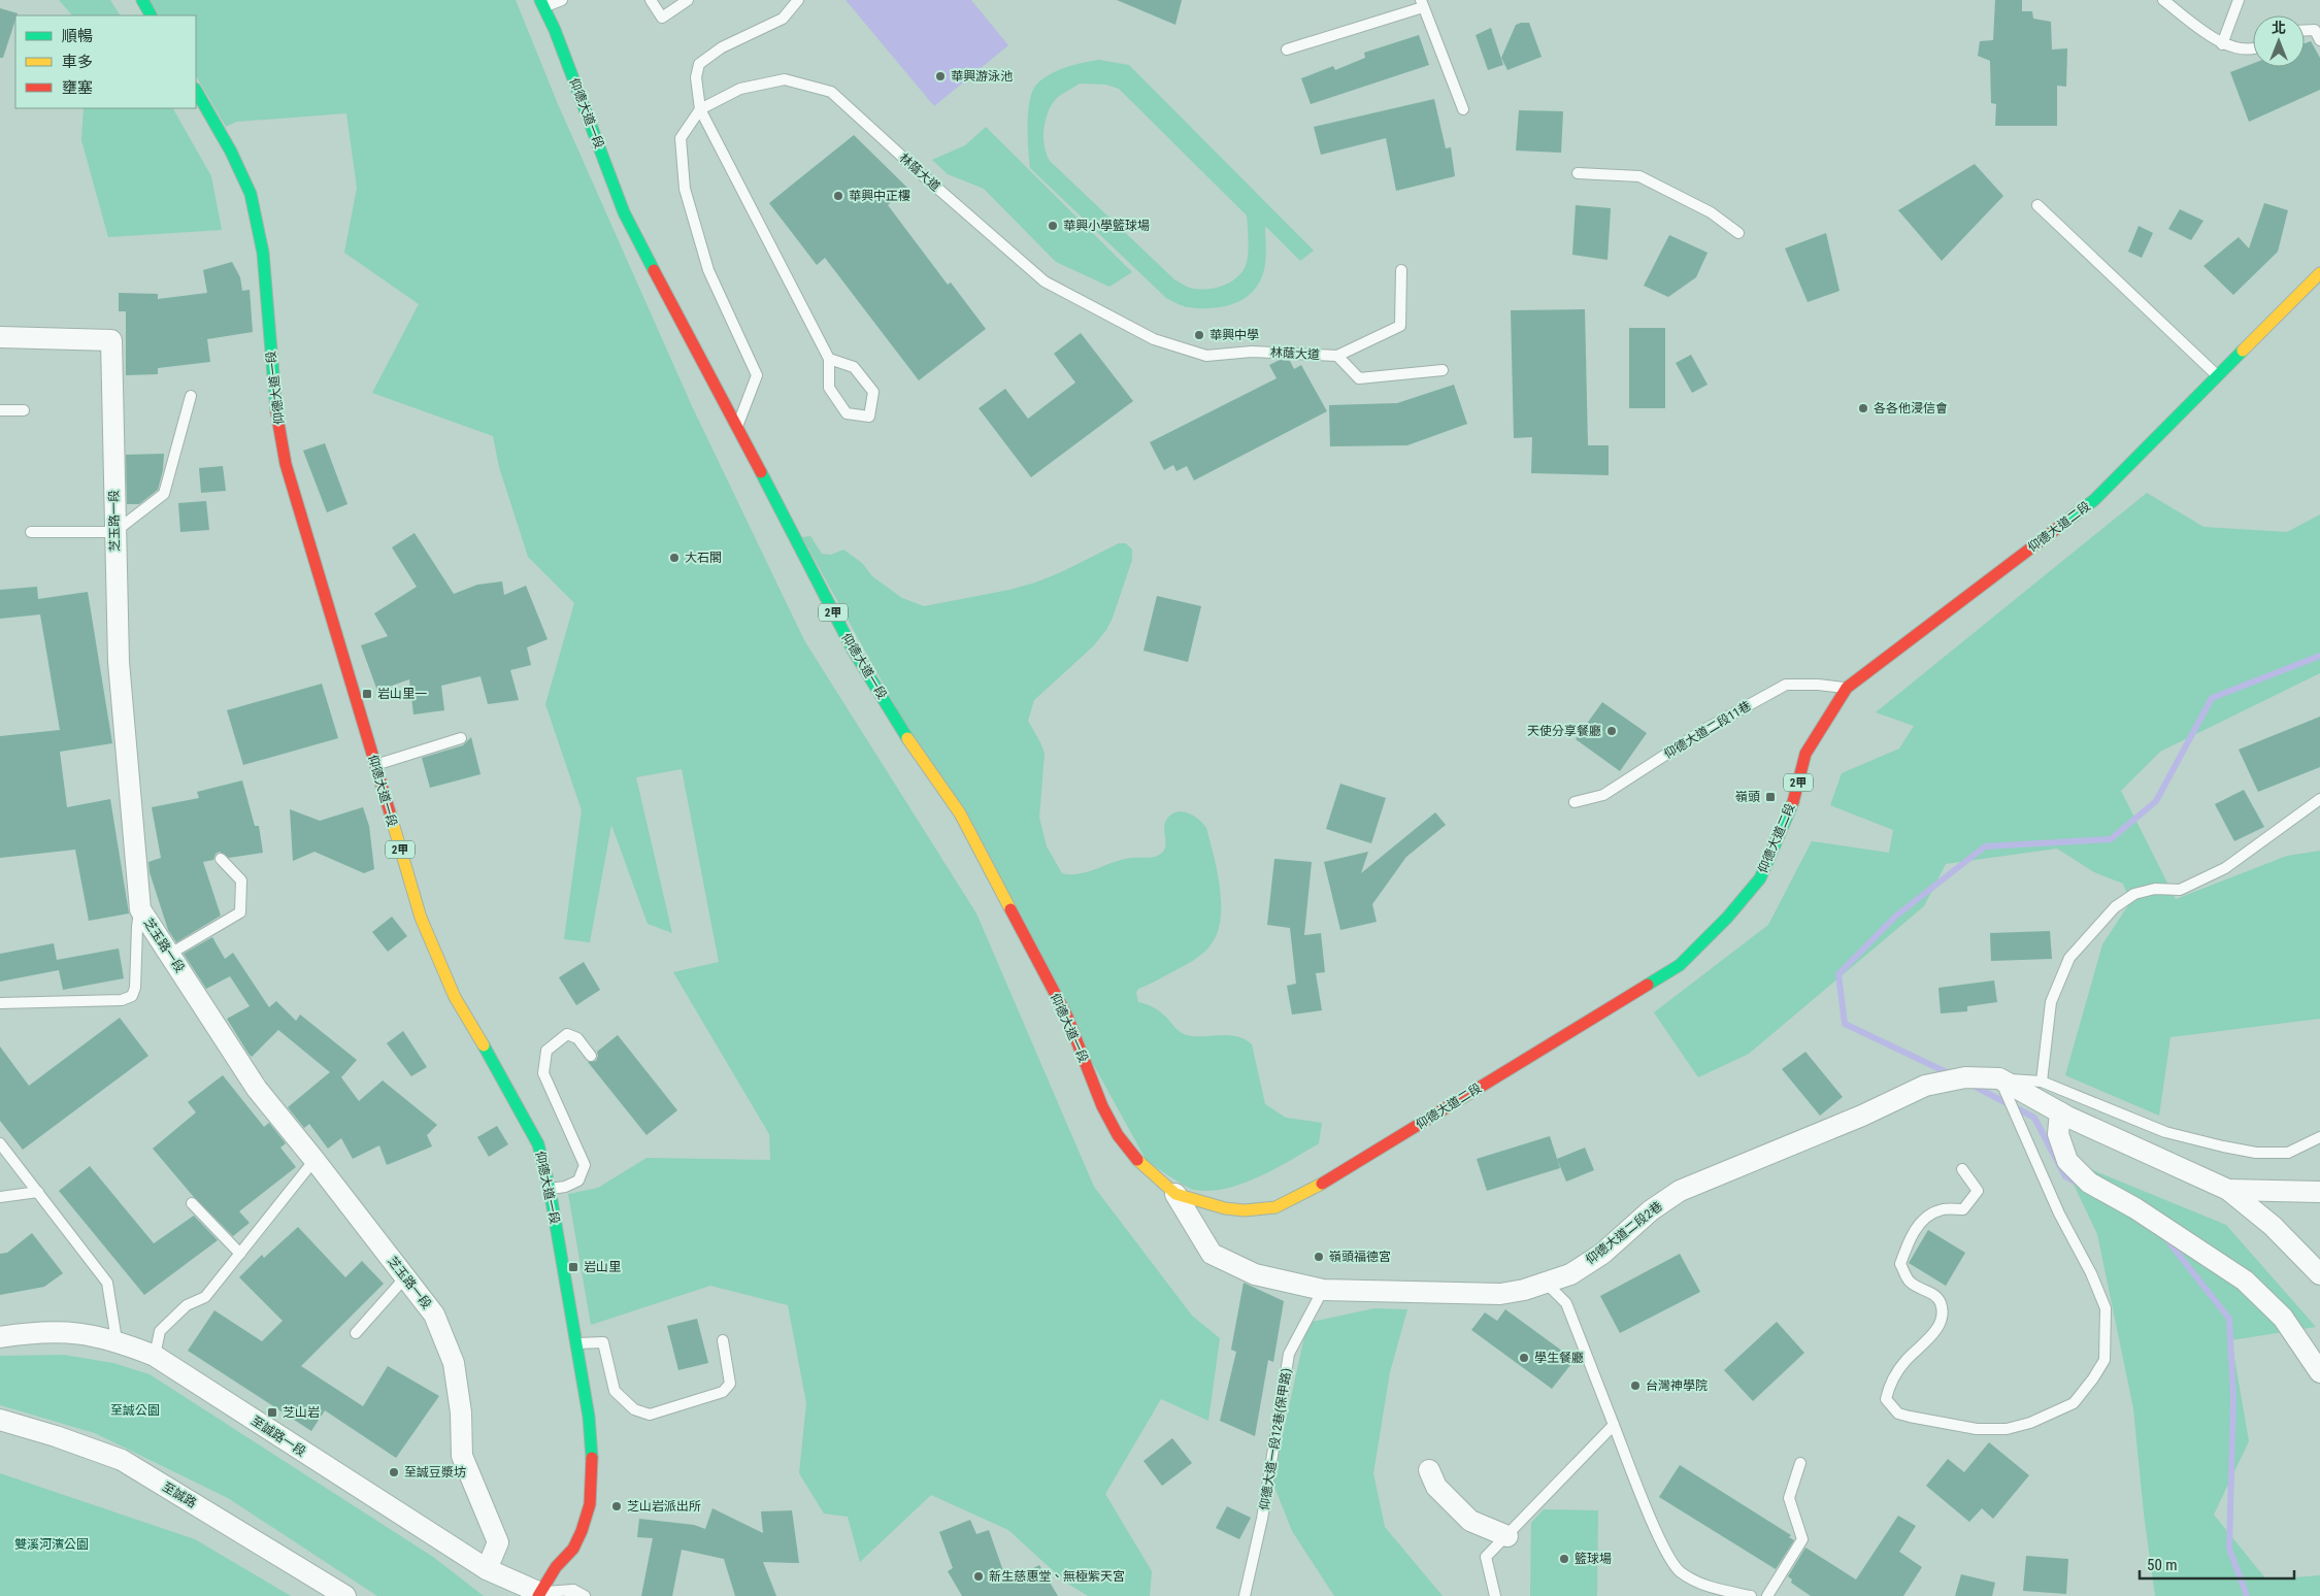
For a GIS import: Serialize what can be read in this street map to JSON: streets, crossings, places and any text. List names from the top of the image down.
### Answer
{
  "streets": {
    "main road": ["仰德大道一段", "仰德大道二段", "2甲"],
    "street": [
      "芝玉路一段",
      "仰德大道二段2巷",
      "至誠路一段",
      "至誠路"
    ],
    "lane": ["林蔭大道", "仰德大道二段11巷", "仰德大道一段12巷(保甲路)"]
  },
  "crossings": [
    ["仰德大道一段", "林蔭大道"],
    ["仰德大道一段", "仰德大道二段"],
    ["仰德大道一段", "仰德大道二段2巷"],
    ["仰德大道一段", "至誠路一段"],
    ["芝玉路一段", "至誠路一段"],
    ["仰德大道二段", "仰德大道二段11巷"],
    ["仰德大道二段", "仰德大道二段2巷"],
    ["仰德大道二段2巷", "仰德大道一段12巷(保甲路)"]
  ],
  "parks": ["至誠公園", "雙溪河濱公園"],
  "places": {
    "other": [
      "華興游泳池",
      "華興中正樓",
      "華興小學籃球場",
      "華興中學",
      "各各他浸信會",
      "大石閣",
      "天使分享餐廳",
      "嶺頭福德宮",
      "學生餐廳",
      "台灣神學院",
      "至誠豆漿坊",
      "芝山岩派出所",
      "籃球場",
      "新生慈惠堂、無極紫天宮"
    ],
    "transit": [
      "岩山里一",
      "嶺頭",
      "岩山里",
      "芝山岩"
    ]
  },
  "legend": ["順暢", "車多", "壅塞"],
  "scale_bar": "50 m",
  "north": "top"
}
